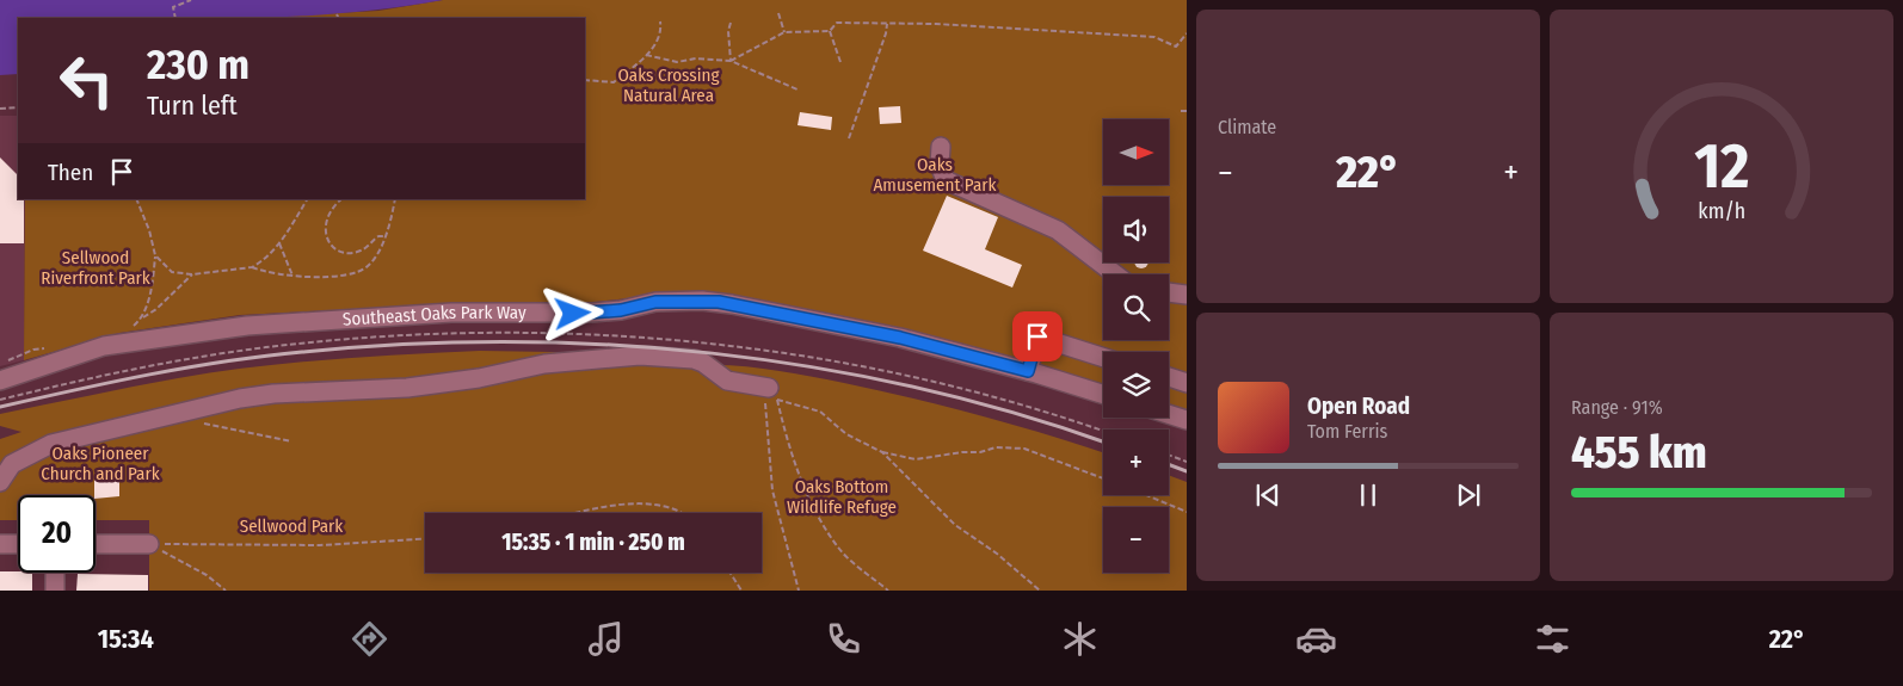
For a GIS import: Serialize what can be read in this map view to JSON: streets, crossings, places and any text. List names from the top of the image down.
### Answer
{
  "streets": {
    "street": ["Southeast Oaks Park Way"]
  },
  "parks": [
    "Oaks Crossing Natural Area",
    "Oaks Amusement Park",
    "Sellwood Riverfront Park",
    "Oaks Pioneer Church and Park",
    "Oaks Bottom Wildlife Refuge",
    "Sellwood Park"
  ],
  "north": "right",
  "page": {
    "tile": [
      "Climate",
      ["Range · 91%", "455 km"]
    ],
    "turn": ["230 m", "Turn left"],
    "map_buttons": ["+", "−"],
    "then": "Then",
    "heat": ["−", "22°", "+"],
    "song": ["Open Road", "Tom Ferris"],
    "limit": "20",
    "trip": "15:35 · 1 min · 250 m",
    "tabs": ["15:34", "22°"],
    "gauge": ["12", "km/h"]
  }
}
